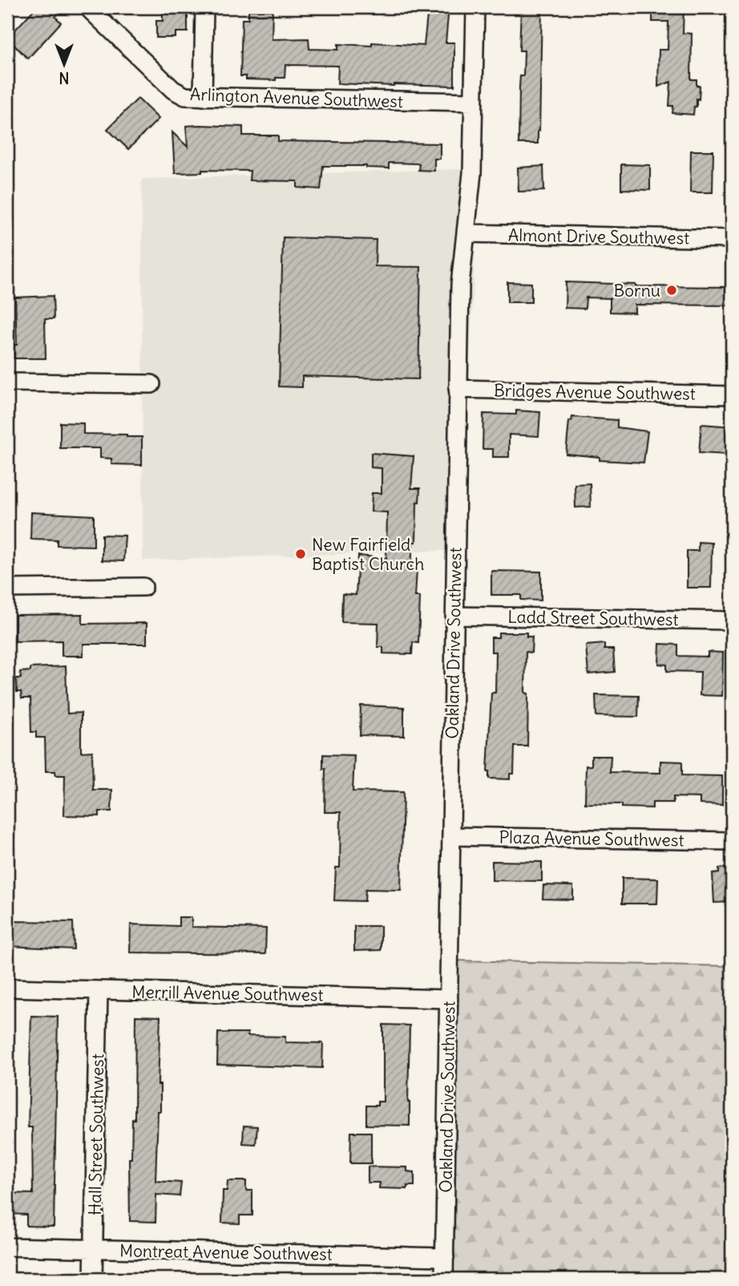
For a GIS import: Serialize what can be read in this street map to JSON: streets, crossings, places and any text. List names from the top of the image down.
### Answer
{
  "streets": {
    "street": [
      "Arlington Avenue Southwest",
      "Almont Drive Southwest",
      "Bridges Avenue Southwest",
      "Ladd Street Southwest",
      "Oakland Drive Southwest",
      "Plaza Avenue Southwest",
      "Merrill Avenue Southwest",
      "Hall Street Southwest",
      "Montreat Avenue Southwest"
    ]
  },
  "crossings": [
    ["Arlington Avenue Southwest", "Oakland Drive Southwest"],
    ["Almont Drive Southwest", "Oakland Drive Southwest"],
    ["Bridges Avenue Southwest", "Oakland Drive Southwest"],
    ["Ladd Street Southwest", "Oakland Drive Southwest"],
    ["Oakland Drive Southwest", "Plaza Avenue Southwest"],
    ["Oakland Drive Southwest", "Merrill Avenue Southwest"],
    ["Oakland Drive Southwest", "Montreat Avenue Southwest"],
    ["Merrill Avenue Southwest", "Hall Street Southwest"],
    ["Hall Street Southwest", "Montreat Avenue Southwest"]
  ],
  "places": ["Bornu", "New Fairfield Baptist Church"],
  "north": "bottom"
}
